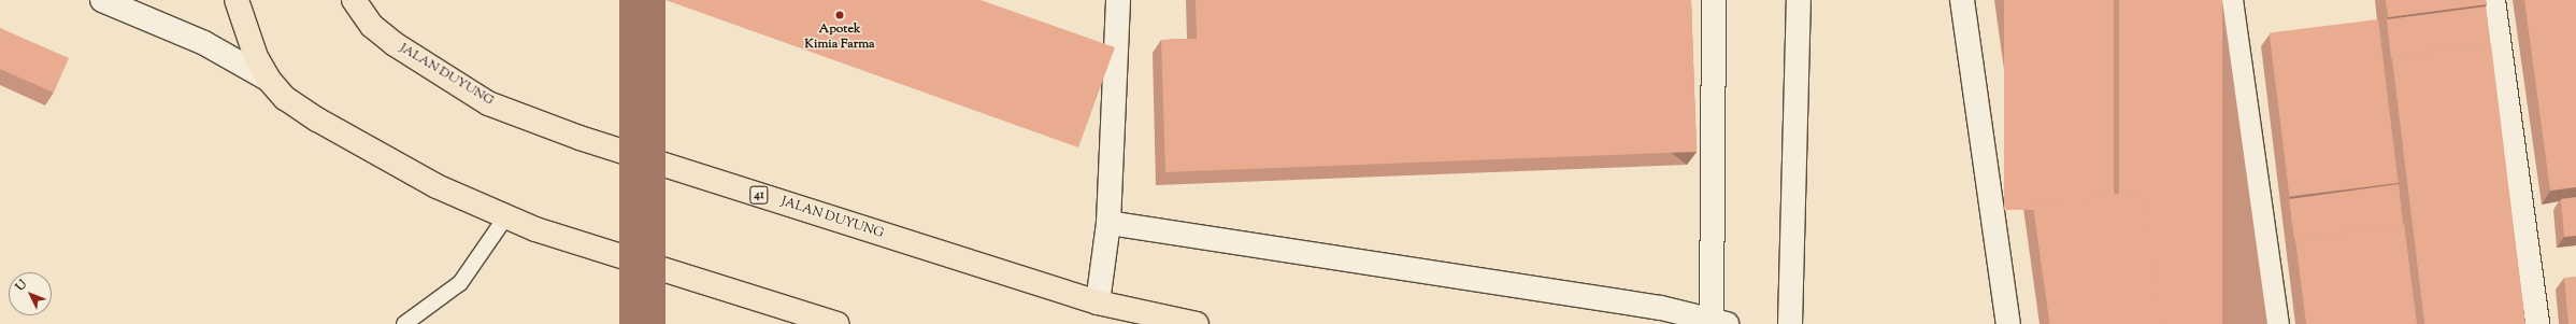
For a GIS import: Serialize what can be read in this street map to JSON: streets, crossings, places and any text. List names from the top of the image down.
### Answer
{
  "streets": {
    "highway": ["JALAN DUYUNG", "41"]
  },
  "places": ["Apotek Kimia Farma"],
  "north": "top left"
}
